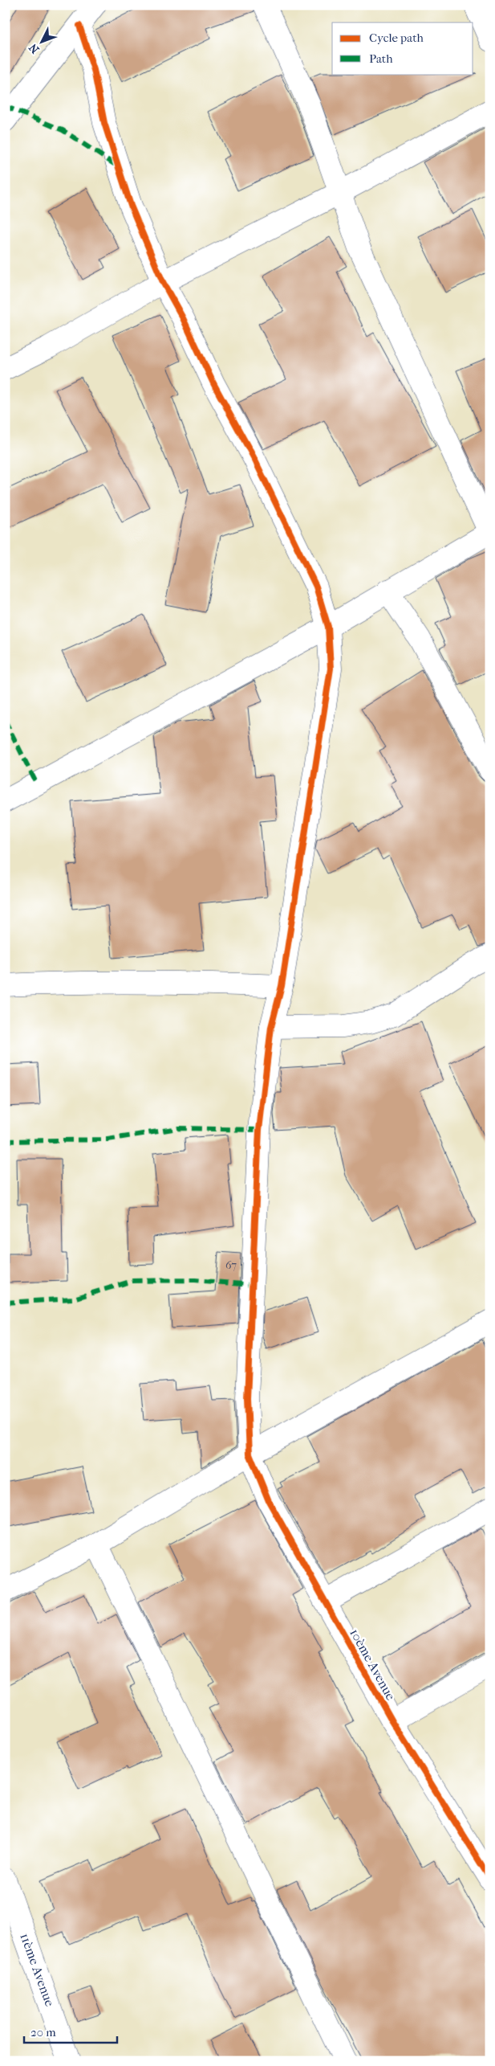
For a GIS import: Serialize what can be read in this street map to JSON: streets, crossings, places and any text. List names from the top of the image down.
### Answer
{
  "streets": {
    "street": ["10ème Avenue", "11ème Avenue"]
  },
  "house_numbers": ["67"],
  "legend": ["Cycle path", "Path"],
  "scale_bar": "20 m",
  "north": "bottom left"
}
